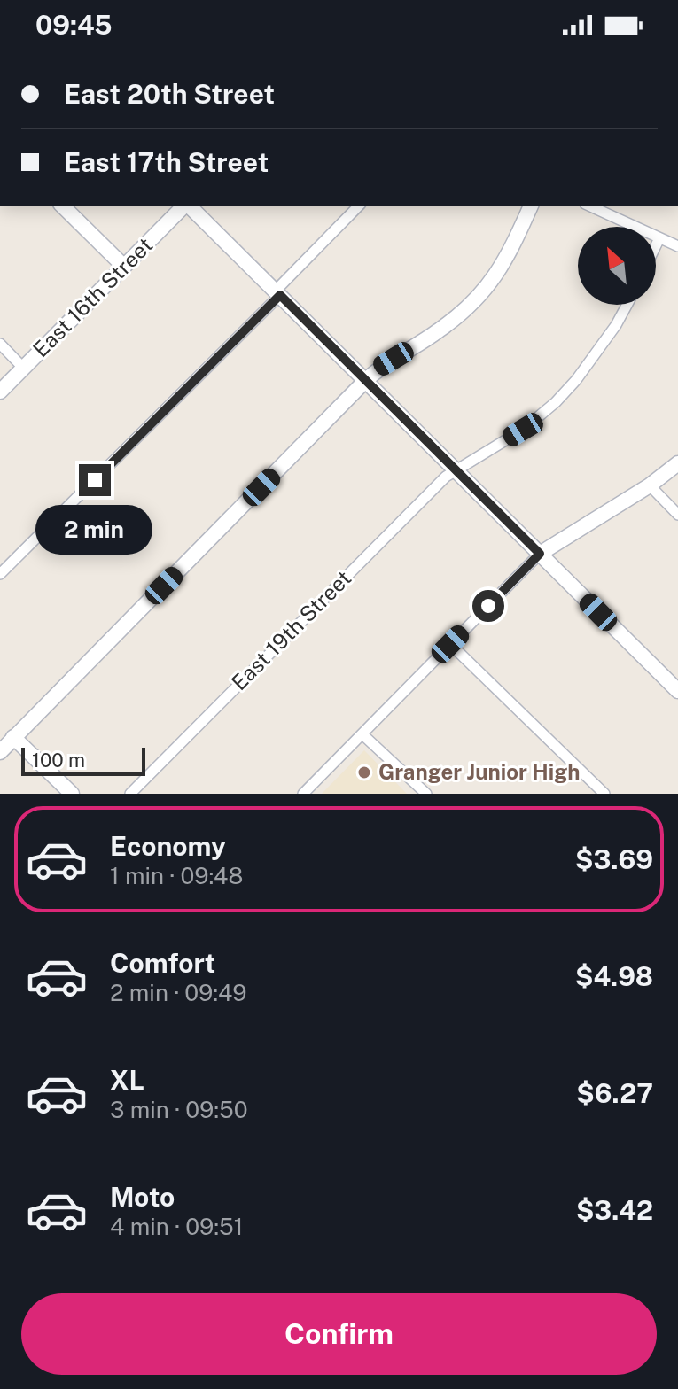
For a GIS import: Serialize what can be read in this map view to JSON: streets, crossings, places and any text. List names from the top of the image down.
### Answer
{
  "streets": {
    "street": ["East 16th Street", "East 19th Street"]
  },
  "places": ["Granger Junior High"],
  "scale_bar": "100 m",
  "north": "top left",
  "page": {
    "status": "09:45",
    "banner": ["East 20th Street", "East 17th Street"],
    "bubble": "2 min",
    "scale": "100 m",
    "list": [
      {
        "name": "Economy",
        "note": "1 min · 09:48",
        "value": "$3.69"
      },
      {
        "name": "Comfort",
        "note": "2 min · 09:49",
        "value": "$4.98"
      },
      {
        "name": "XL",
        "note": "3 min · 09:50",
        "value": "$6.27"
      },
      {
        "name": "Moto",
        "note": "4 min · 09:51",
        "value": "$3.42"
      }
    ],
    "buttons": "Confirm"
  }
}
